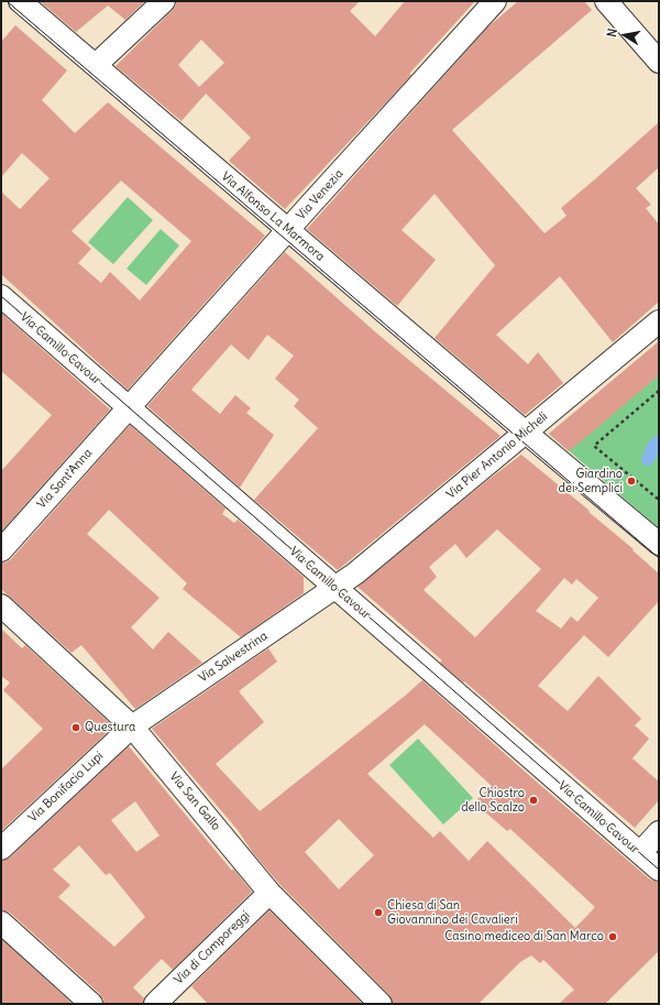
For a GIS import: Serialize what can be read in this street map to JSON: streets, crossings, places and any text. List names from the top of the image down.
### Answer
{
  "streets": {
    "street": [
      "Via Venezia",
      "Via Alfonso La Marmora",
      "Via Camillo Cavour",
      "Via Pier Antonio Micheli",
      "Via Sant'Anna",
      "Via Salvestrina",
      "Via Bonifacio Lupi",
      "Via San Gallo",
      "Via di Camporeggi"
    ]
  },
  "crossings": [
    ["Via Venezia", "Via Alfonso La Marmora"],
    ["Via Venezia", "Via Camillo Cavour"],
    ["Via Venezia", "Via Sant'Anna"],
    ["Via Alfonso La Marmora", "Via Pier Antonio Micheli"],
    ["Via Camillo Cavour", "Via Pier Antonio Micheli"],
    ["Via Camillo Cavour", "Via Sant'Anna"],
    ["Via Camillo Cavour", "Via Salvestrina"],
    ["Via Pier Antonio Micheli", "Via Salvestrina"],
    ["Via Salvestrina", "Via Bonifacio Lupi"],
    ["Via Salvestrina", "Via San Gallo"],
    ["Via Bonifacio Lupi", "Via San Gallo"],
    ["Via San Gallo", "Via di Camporeggi"]
  ],
  "places": [
    "Giardino dei Semplici",
    "Questura",
    "Chiostro dello Scalzo",
    "Chiesa di San Giovannino dei Cavalieri",
    "Casino mediceo di San Marco"
  ],
  "north": "left"
}
